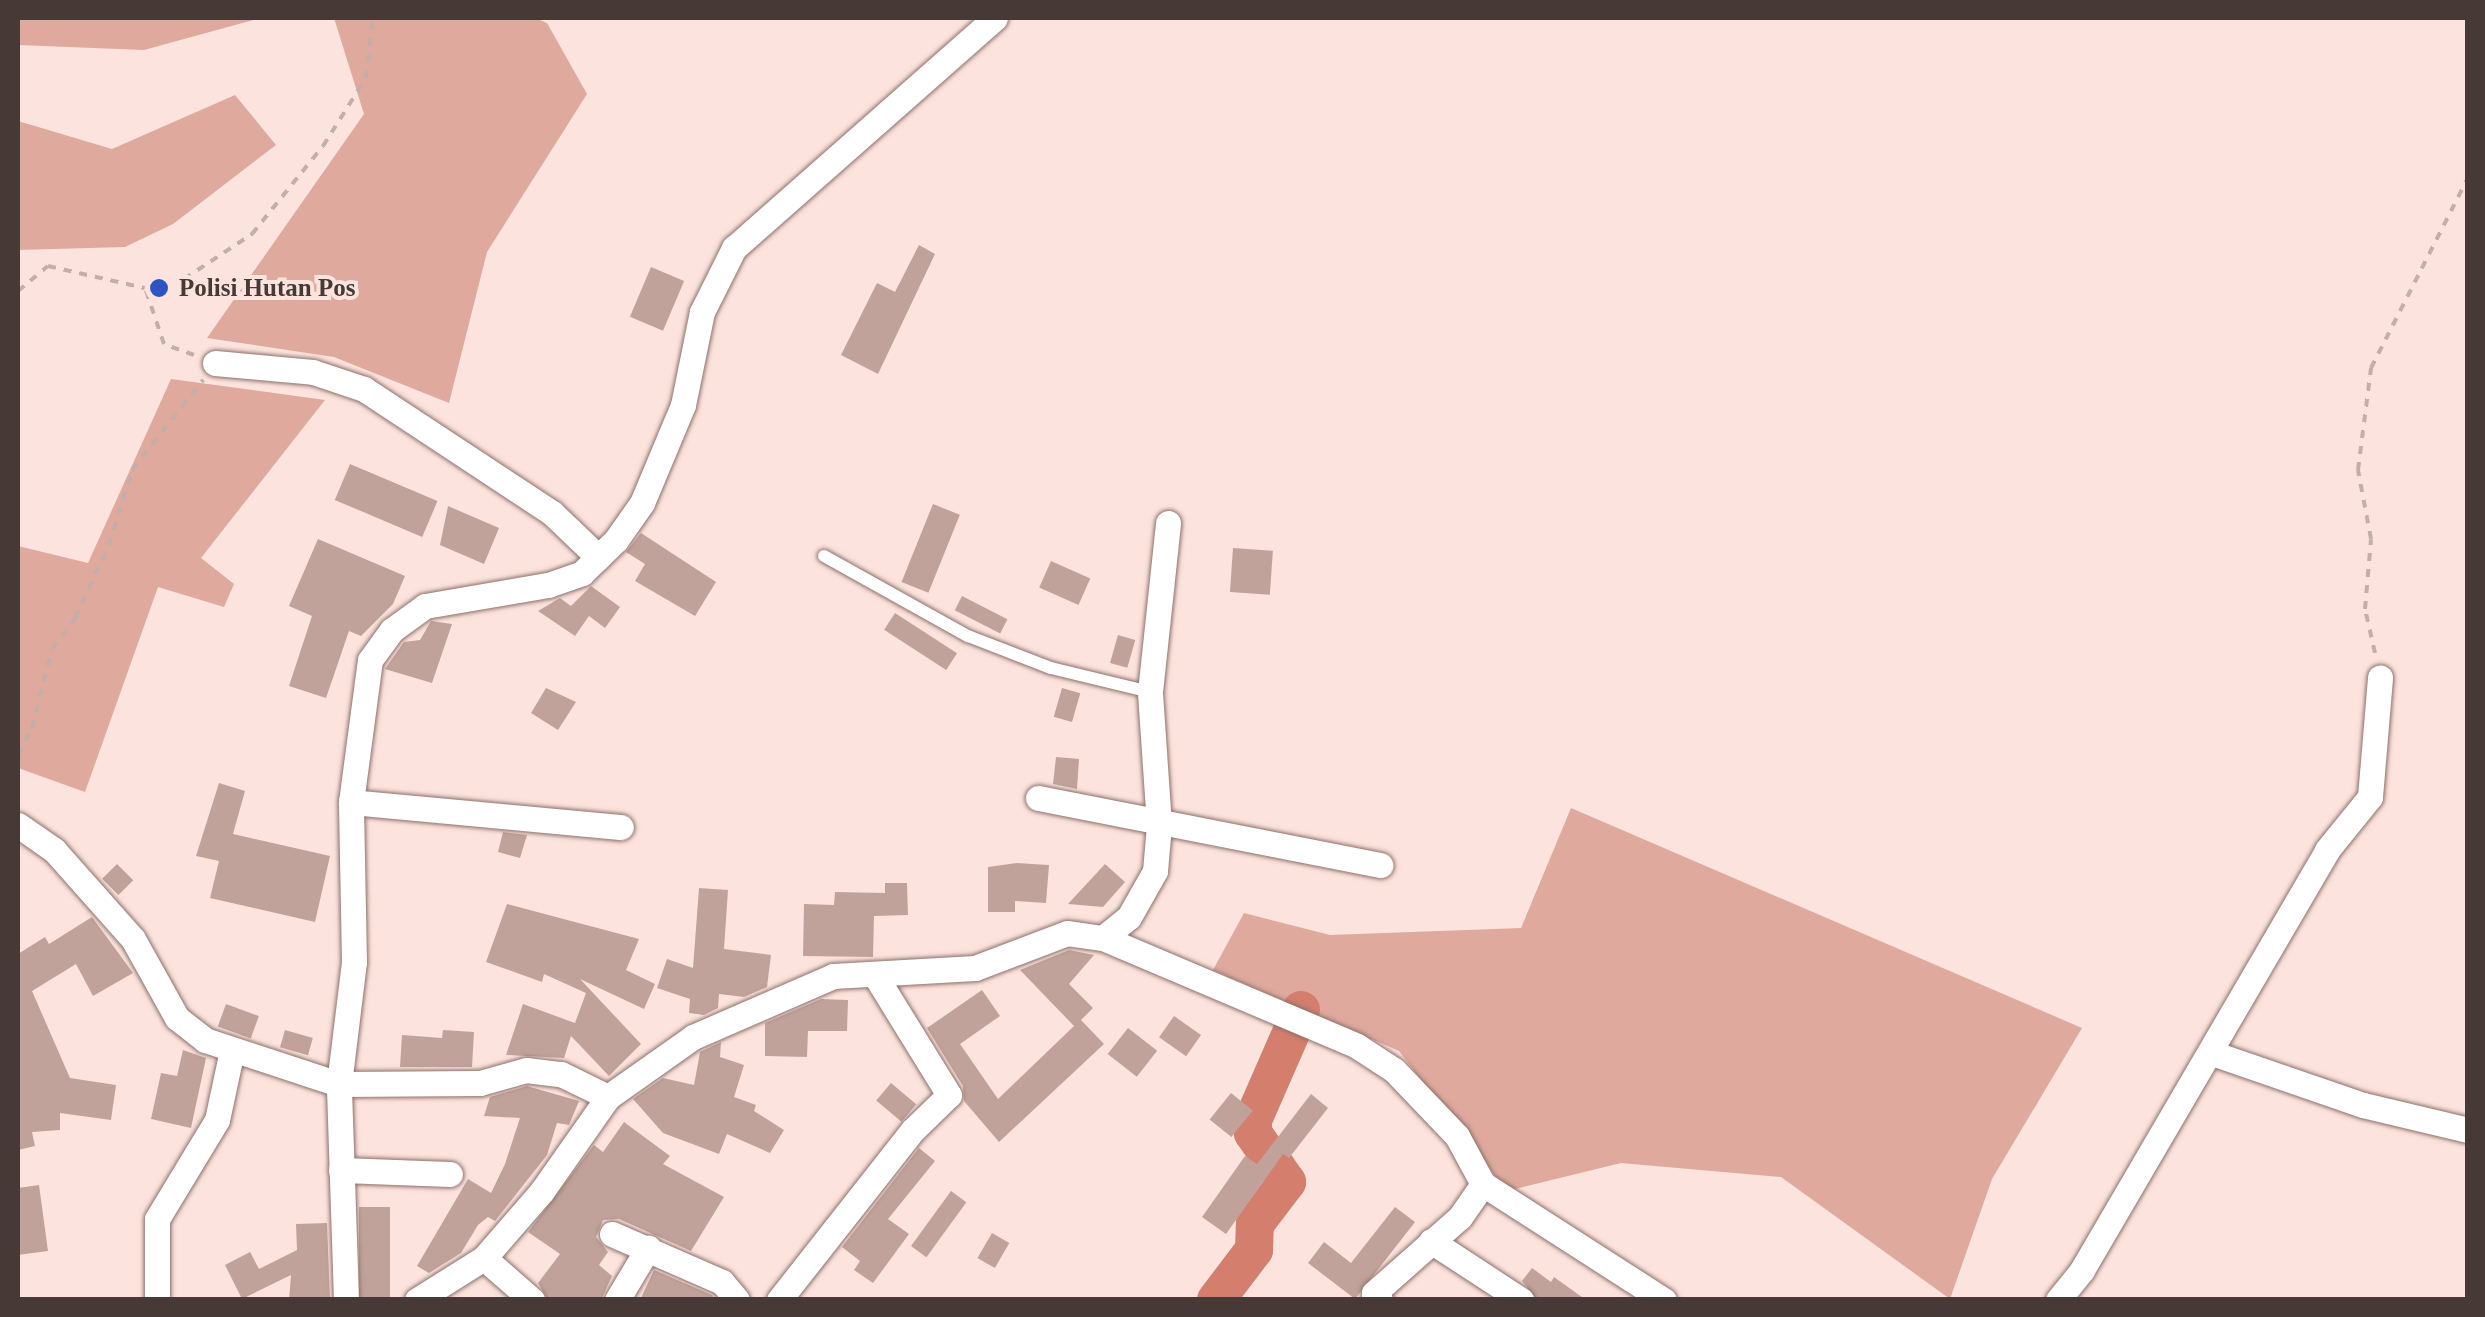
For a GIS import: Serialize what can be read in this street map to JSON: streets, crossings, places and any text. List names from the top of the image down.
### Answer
{
  "places": ["Polisi Hutan Pos"]
}
